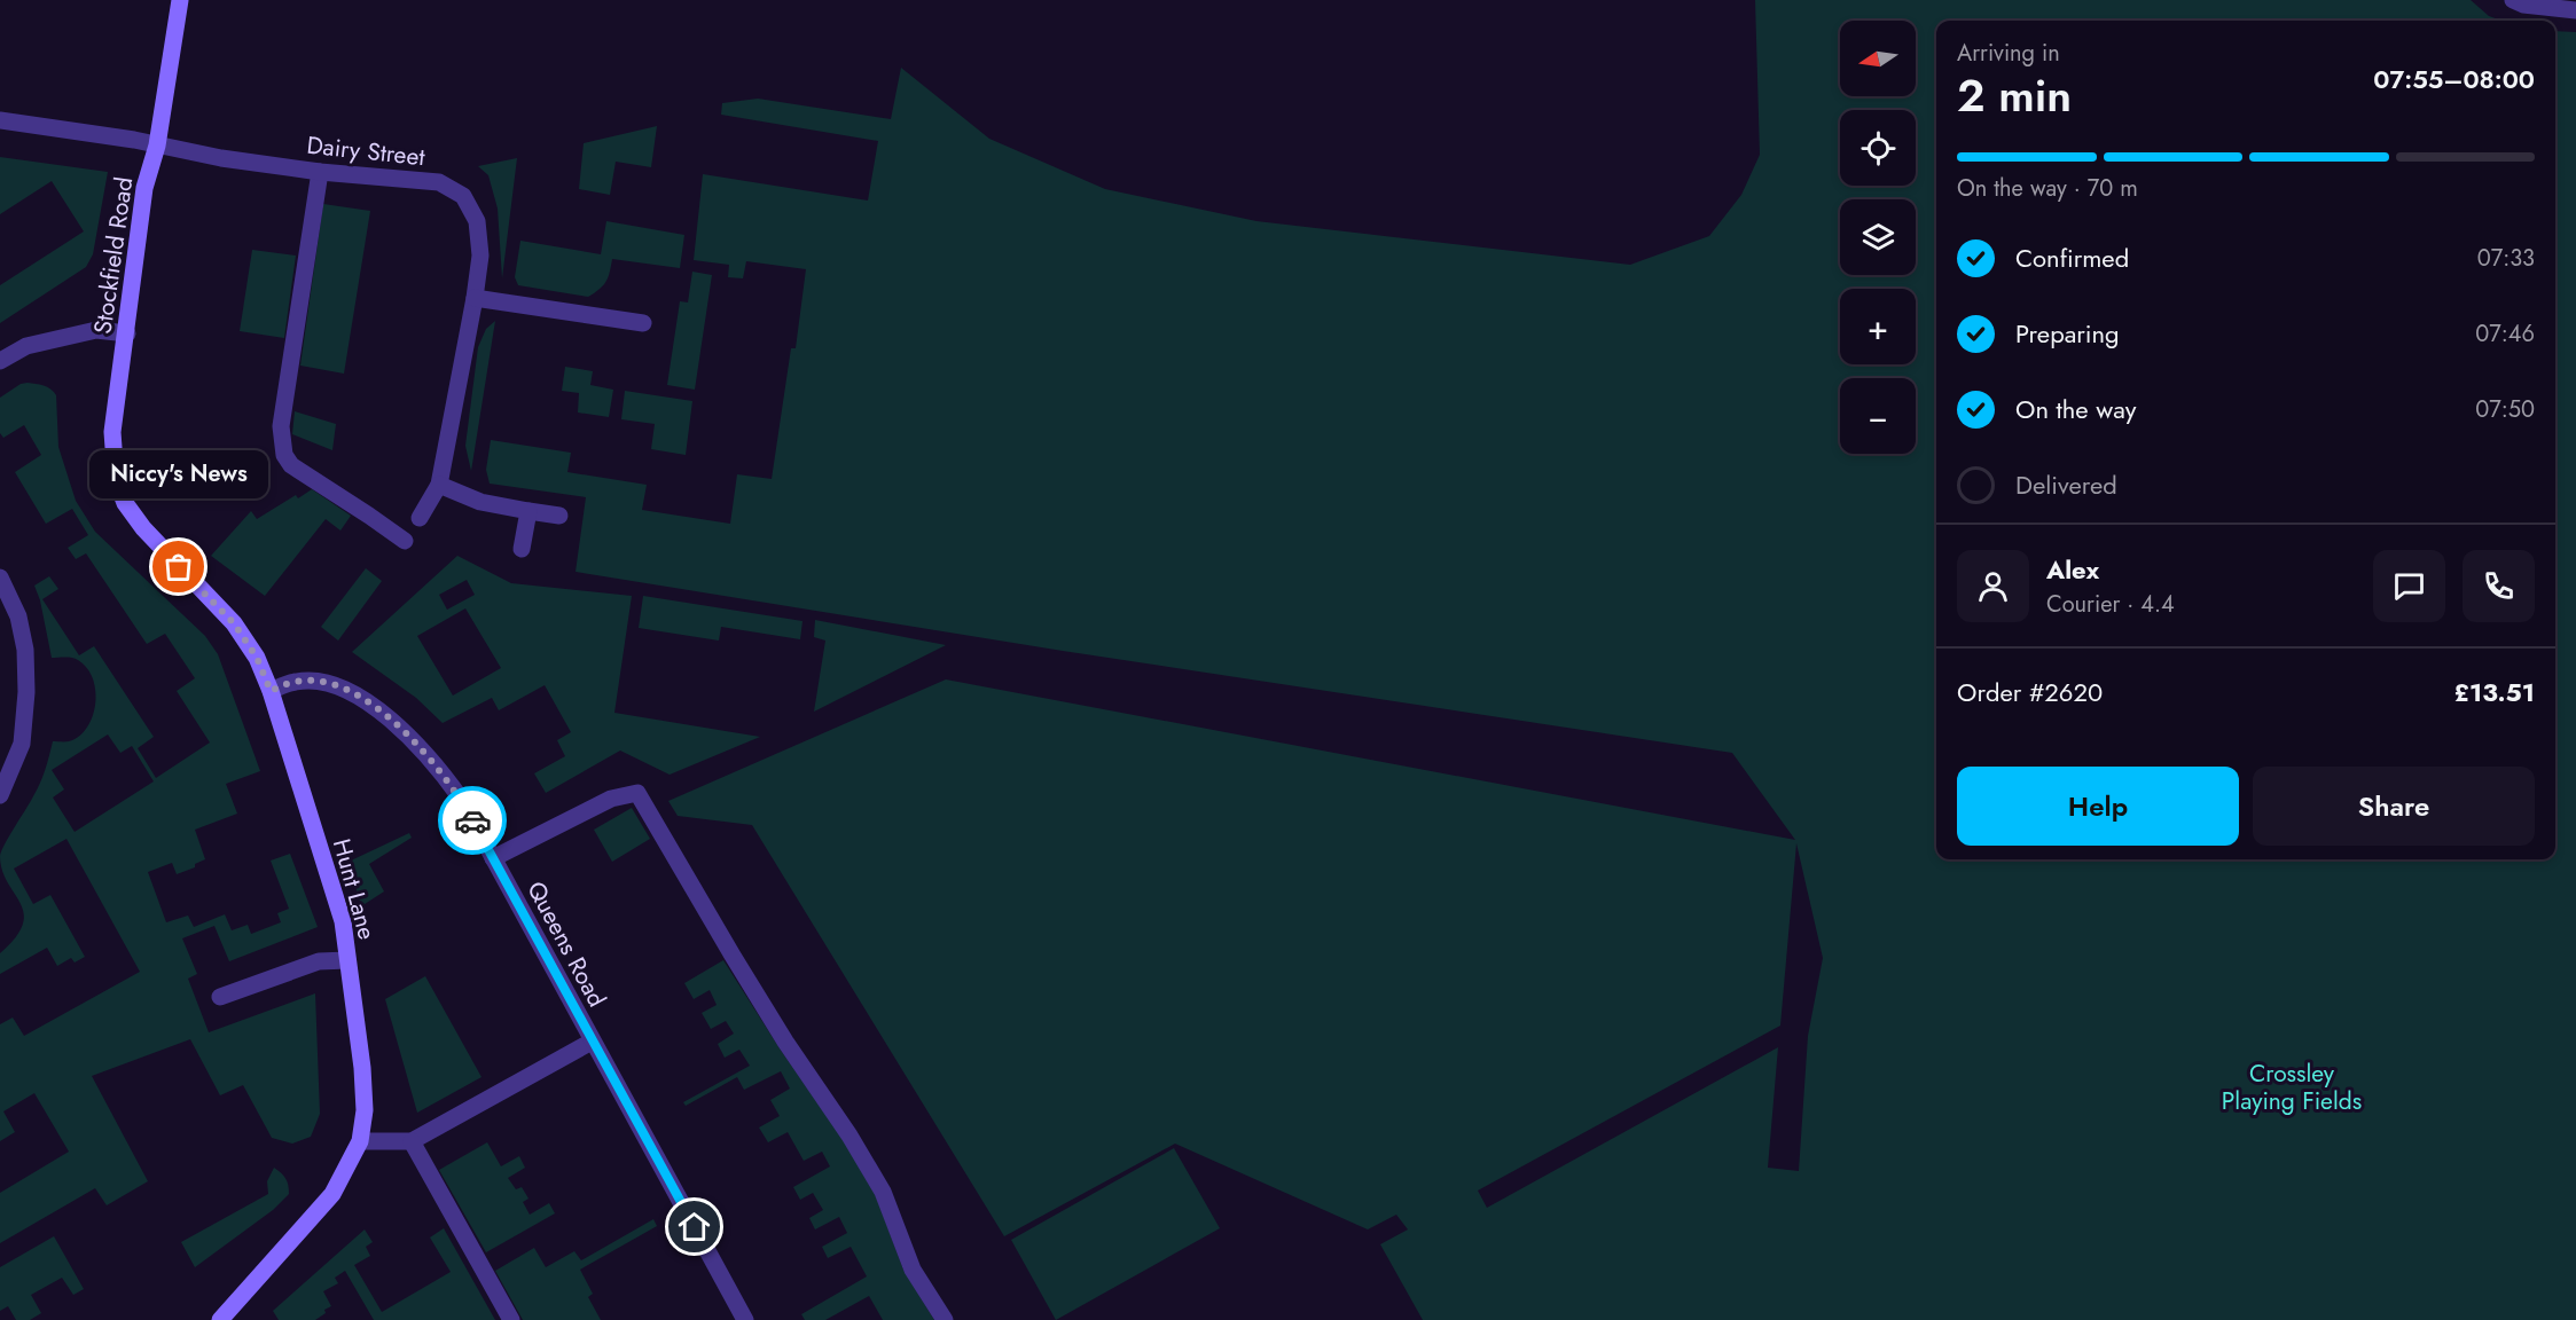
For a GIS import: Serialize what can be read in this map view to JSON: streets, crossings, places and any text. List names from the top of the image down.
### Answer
{
  "streets": {
    "street": [
      "Dairy Street",
      "Stockfield Road",
      "Hunt Lane",
      "Queens Road"
    ]
  },
  "crossings": [
    ["Dairy Street", "Stockfield Road"],
    ["Stockfield Road", "Hunt Lane"],
    ["Hunt Lane", "Queens Road"]
  ],
  "parks": ["Crossley Playing Fields"],
  "places": ["Niccy's News"],
  "north": "left",
  "page": {
    "map_buttons": ["+", "−"],
    "heading": ["2 min", "Arriving in", "07:55–08:00"],
    "panel": [
      "Alex",
      "Courier · 4.4",
      "Order #2620",
      "£13.51"
    ],
    "bar": "On the way · 70 m",
    "list": [
      ["Confirmed", "07:33"],
      ["Preparing", "07:46"],
      ["On the way", "07:50"],
      "Delivered"
    ],
    "bubble": "Niccy's News",
    "buttons": ["Help", "Share"]
  }
}
